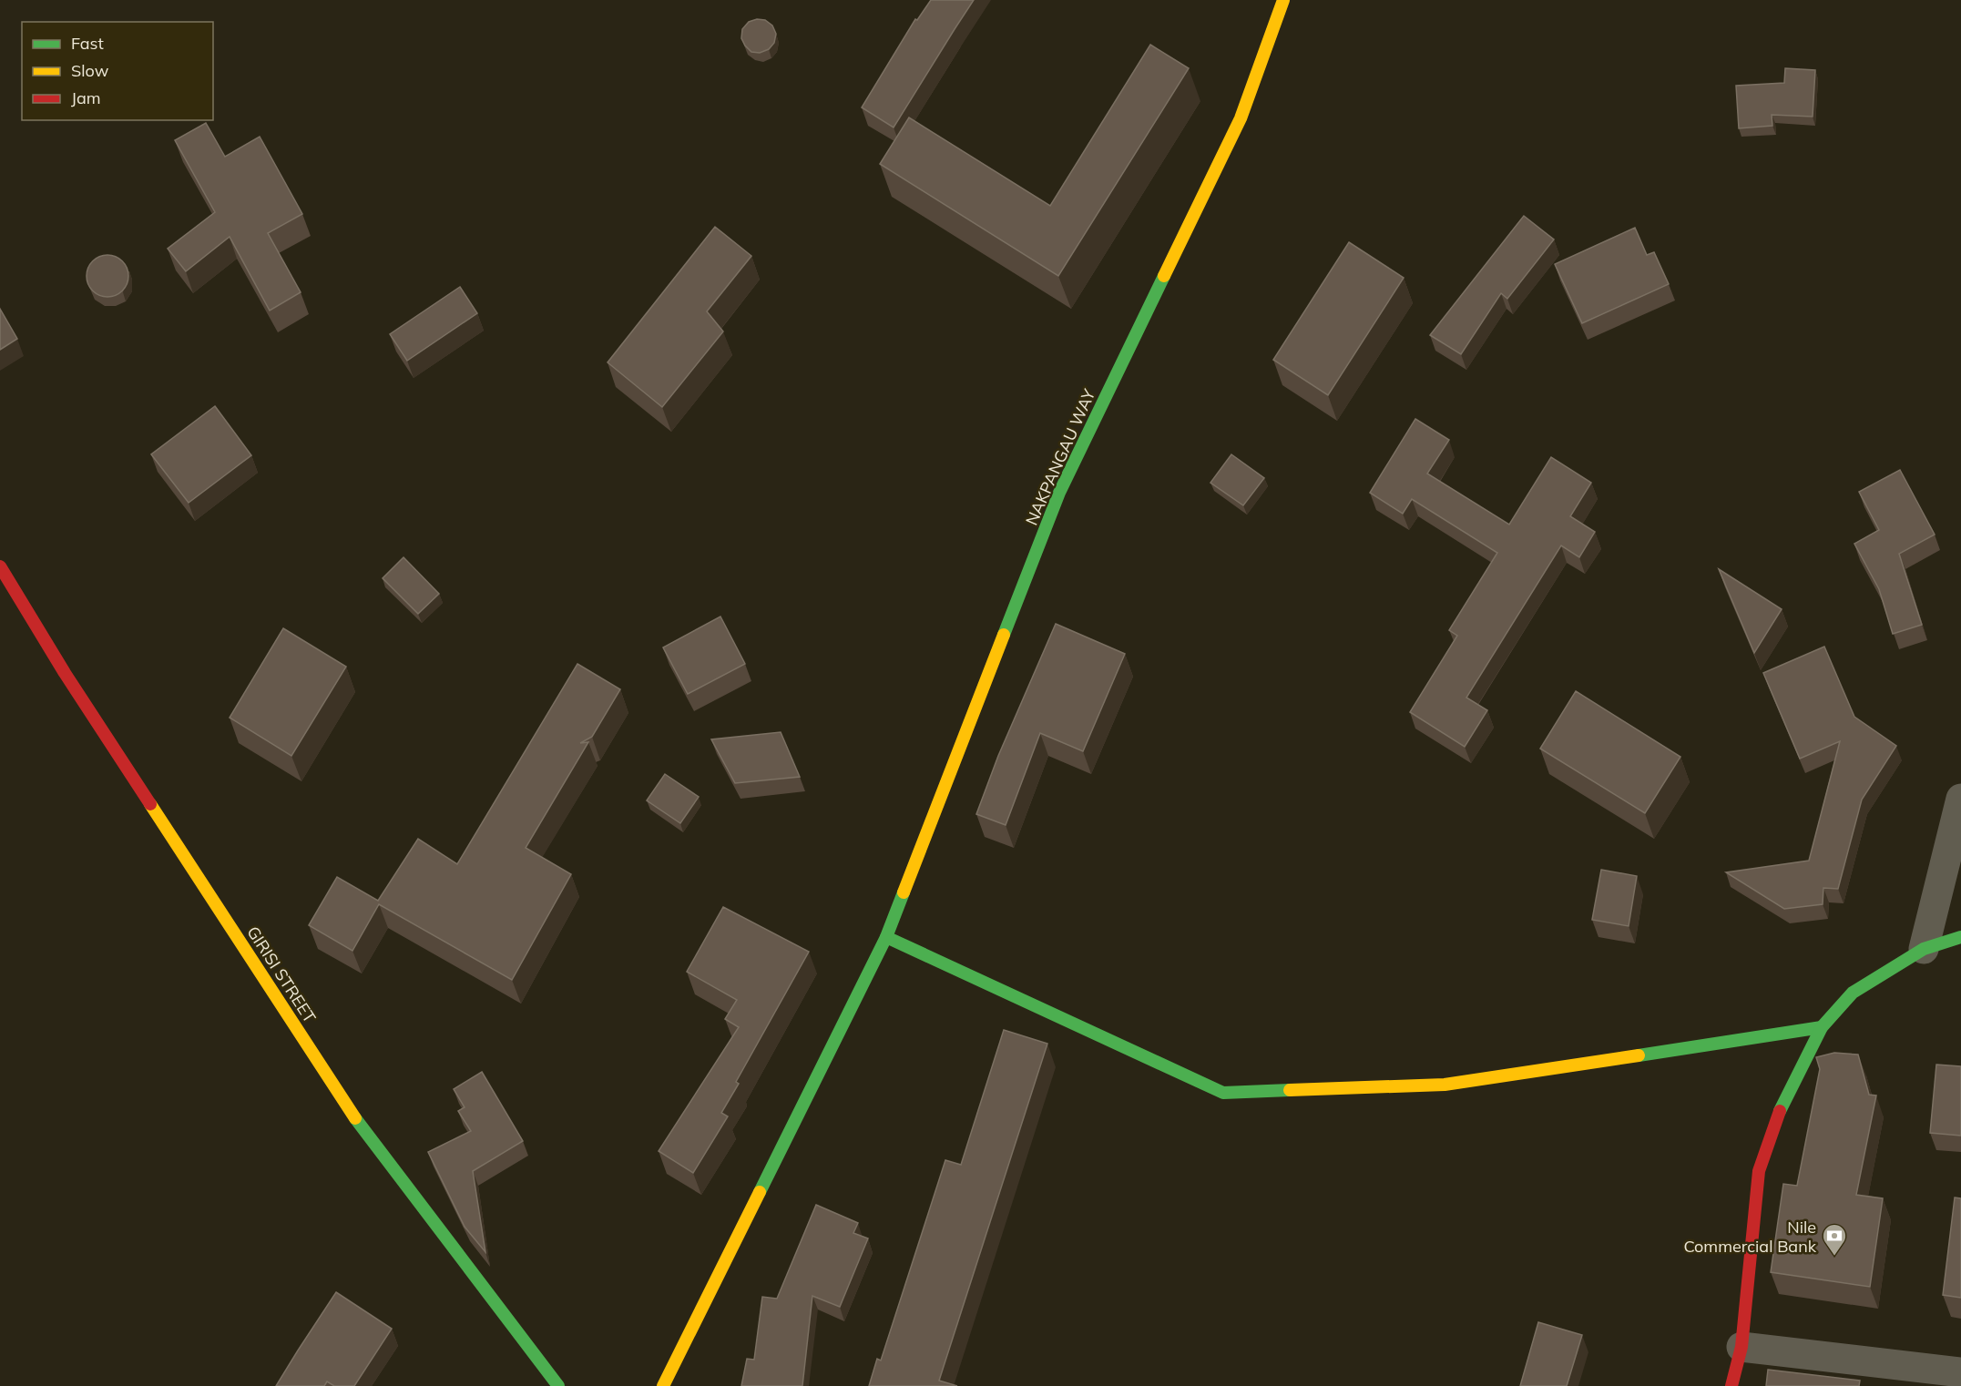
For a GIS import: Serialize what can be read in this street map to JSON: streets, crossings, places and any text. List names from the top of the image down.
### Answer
{
  "streets": {
    "street": ["NAKPANGAU WAY", "GIRISI STREET"]
  },
  "places": {
    "bank": ["Nile Commercial Bank"]
  },
  "legend": ["Fast", "Slow", "Jam"]
}
